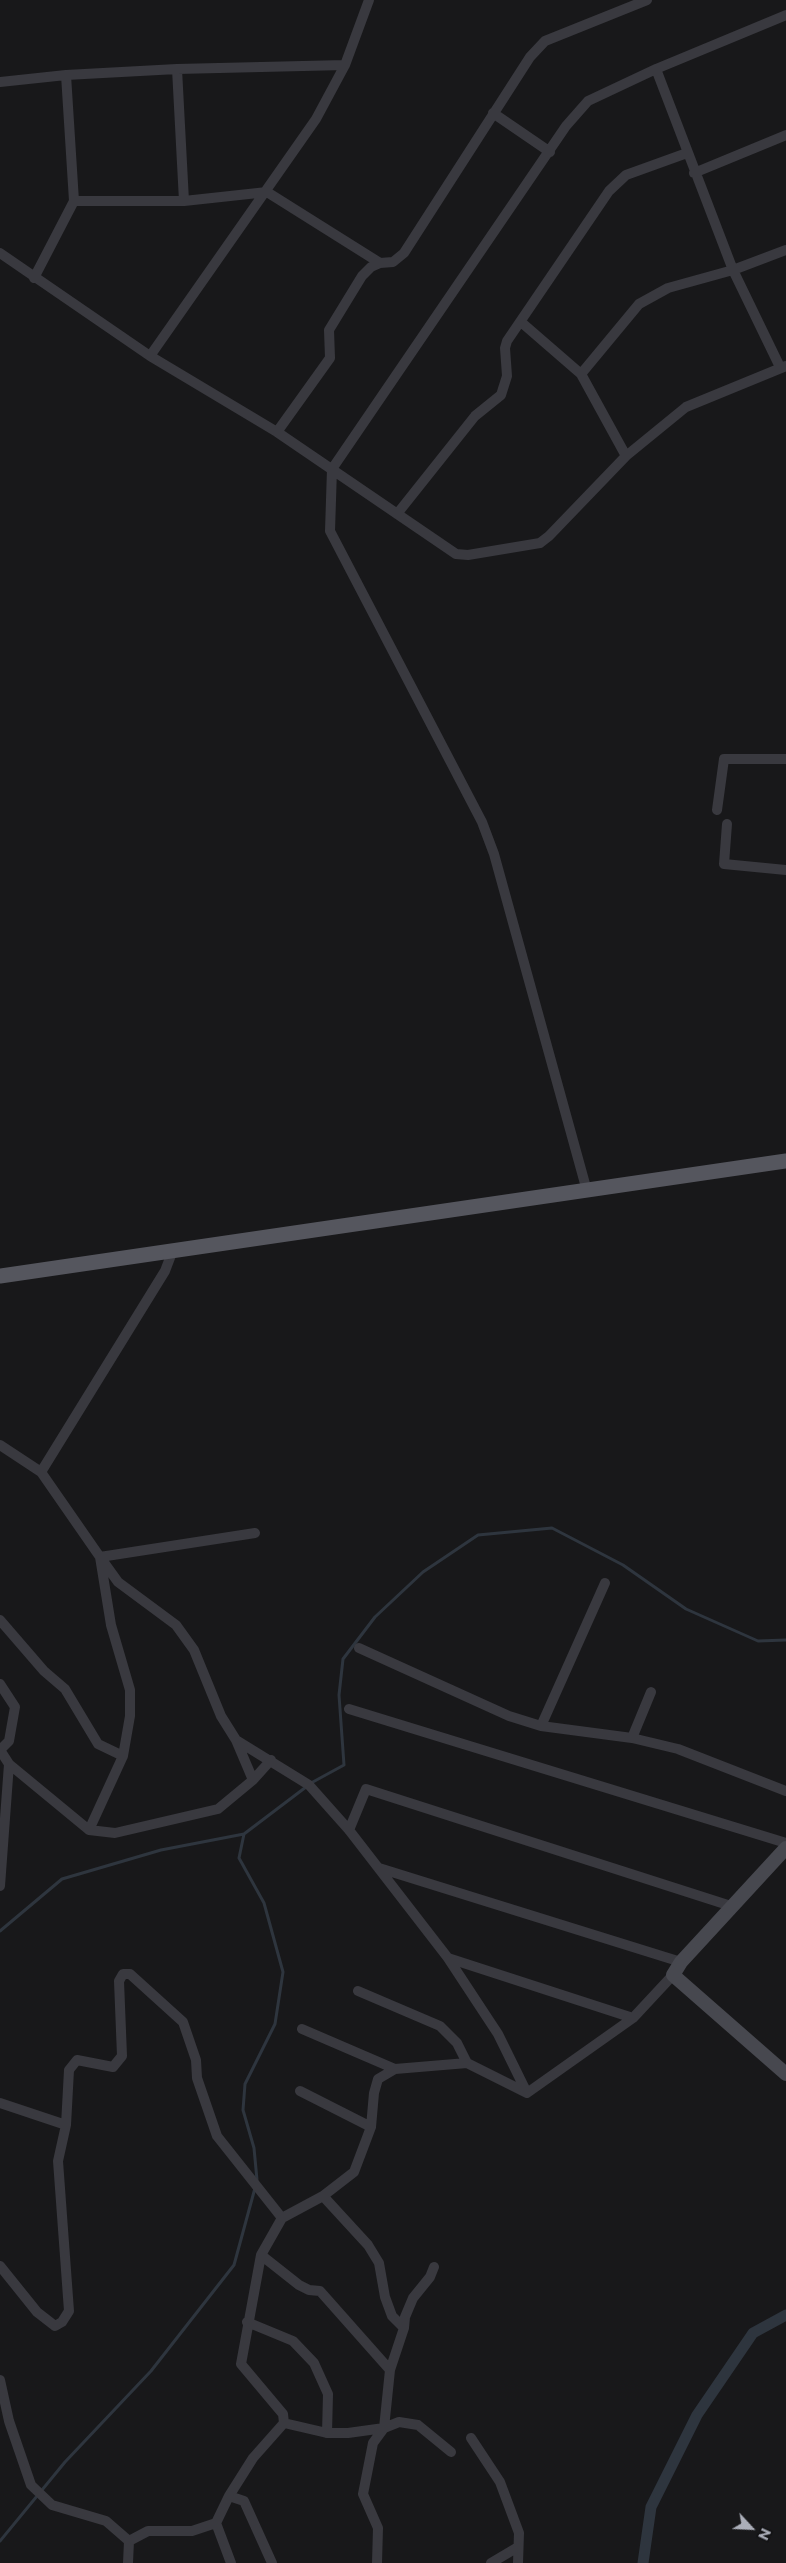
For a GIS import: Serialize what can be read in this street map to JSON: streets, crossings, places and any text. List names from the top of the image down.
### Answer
{
  "north": "bottom right"
}
